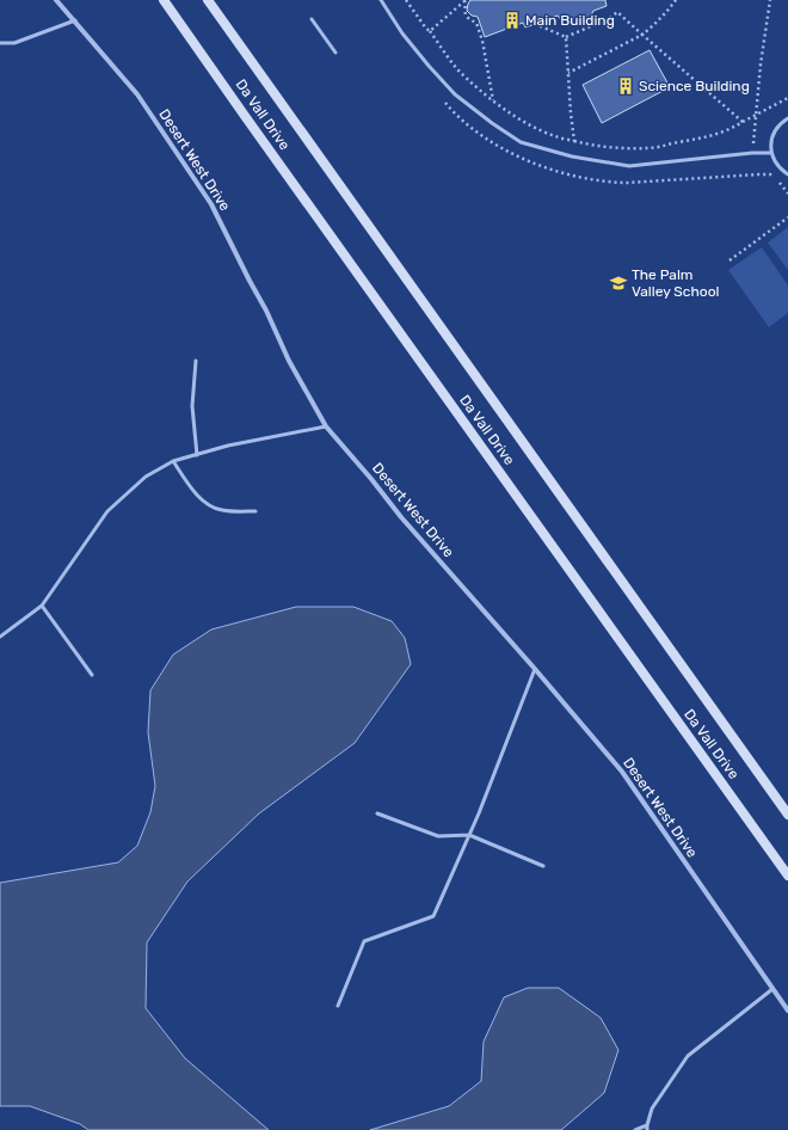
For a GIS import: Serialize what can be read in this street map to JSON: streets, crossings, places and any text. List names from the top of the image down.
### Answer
{
  "streets": {
    "main road": ["Da Vall Drive"],
    "street": ["Desert West Drive"]
  },
  "places": {
    "building": ["Main Building", "Science Building"],
    "school or university": ["The Palm Valley School"]
  }
}
